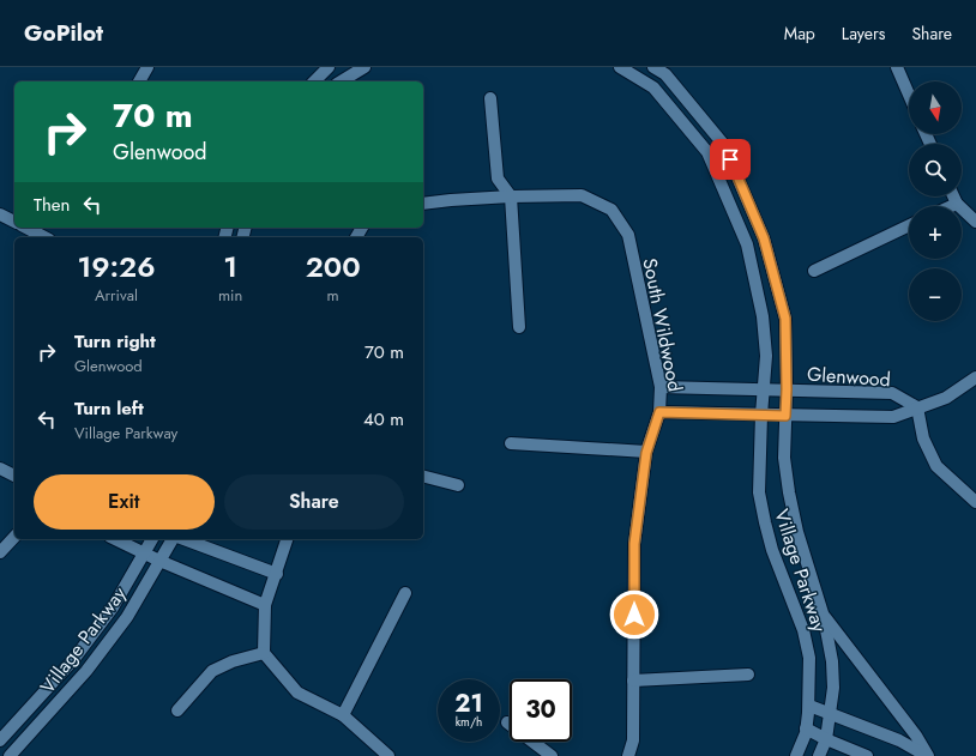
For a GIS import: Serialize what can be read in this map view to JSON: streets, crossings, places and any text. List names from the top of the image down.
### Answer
{
  "streets": {
    "street": ["South Wildwood", "Glenwood", "Village Parkway"]
  },
  "crossings": [
    ["South Wildwood", "Glenwood"],
    ["Glenwood", "Village Parkway"]
  ],
  "north": "bottom",
  "page": {
    "header": "GoPilot",
    "nav": ["Map", "Layers", "Share"],
    "map_buttons": ["+", "−"],
    "turn": ["70 m", "Glenwood"],
    "then": "Then",
    "eta": [
      "19:26",
      "Arrival",
      "1",
      "min",
      "200",
      "m"
    ],
    "list": [
      {
        "name": "Turn right",
        "note": "Glenwood",
        "value": "70 m"
      },
      {
        "name": "Turn left",
        "note": "Village Parkway",
        "value": "40 m"
      }
    ],
    "buttons": ["Exit", "Share"],
    "speed": "21 km/h",
    "limit": "30"
  }
}
